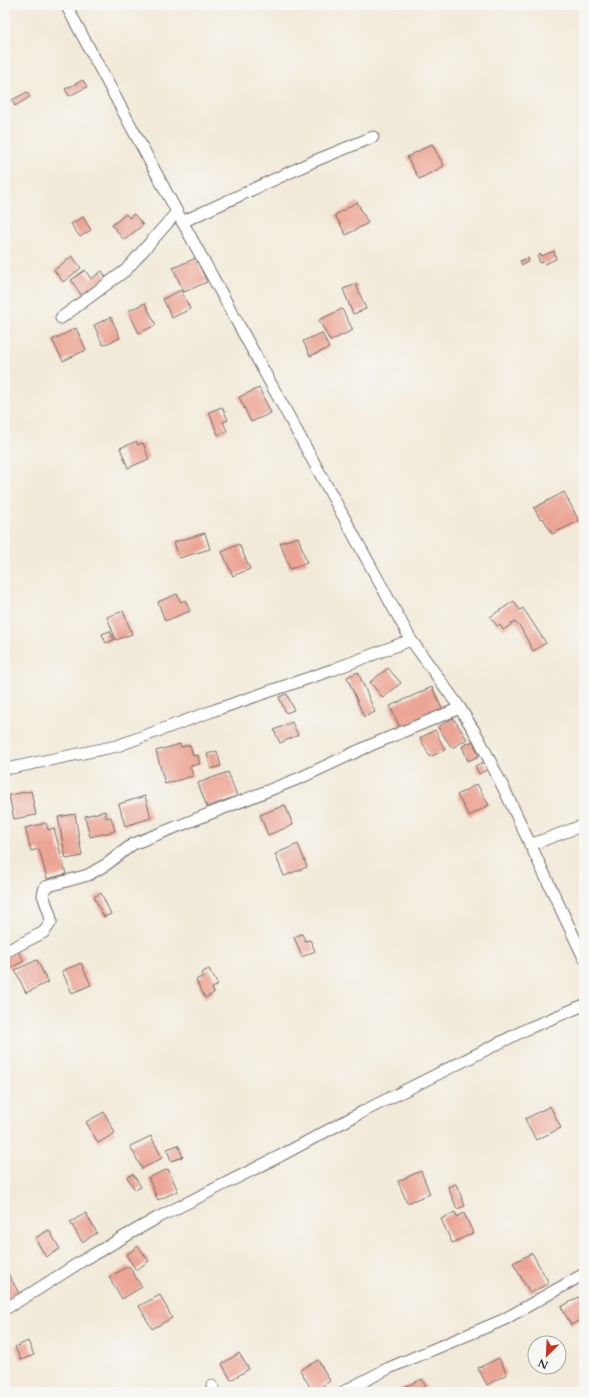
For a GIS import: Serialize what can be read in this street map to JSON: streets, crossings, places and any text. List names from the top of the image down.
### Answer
{
  "north": "bottom left"
}
